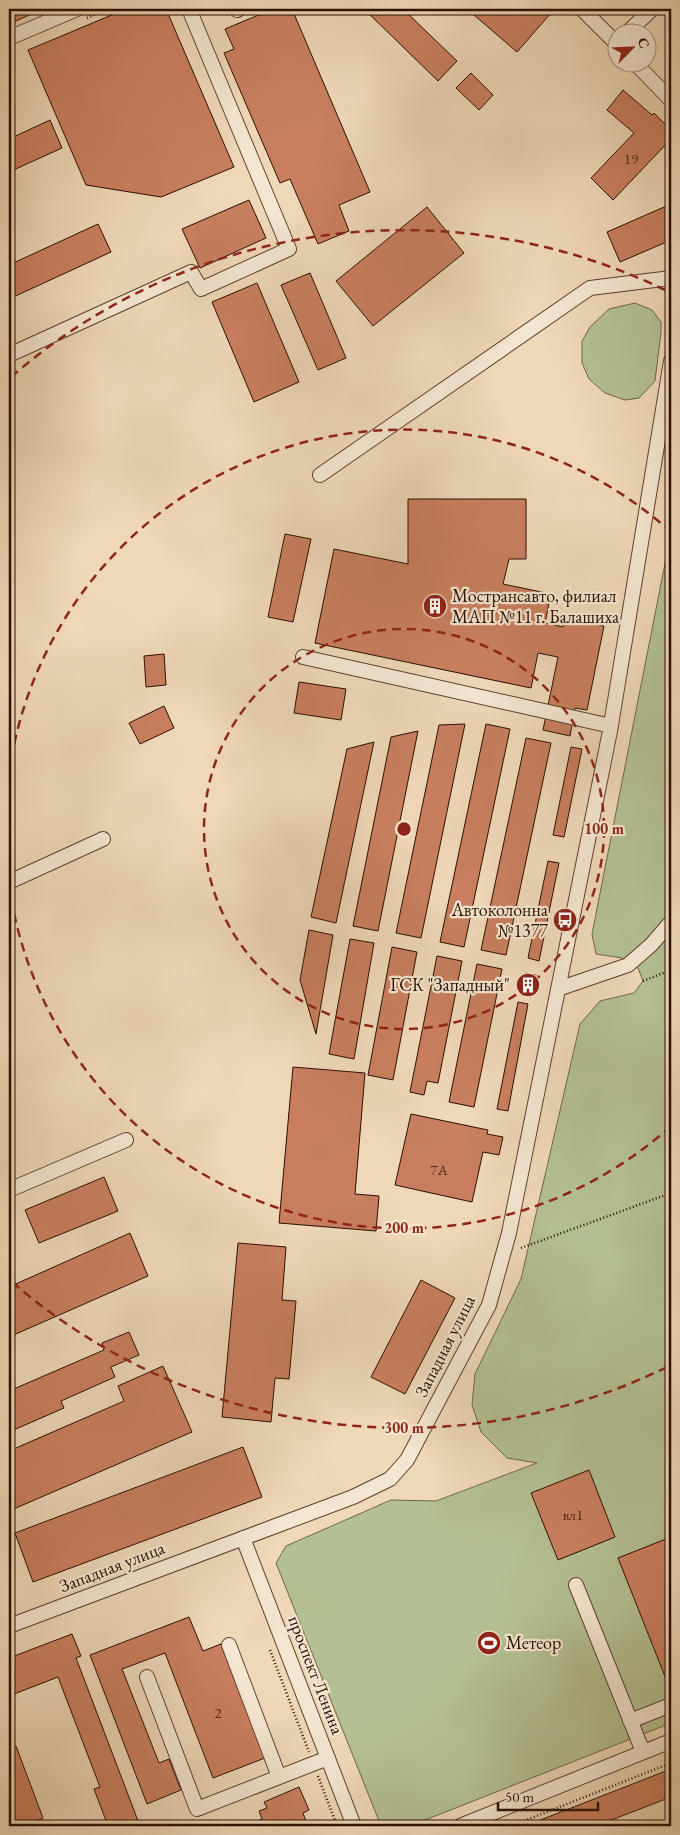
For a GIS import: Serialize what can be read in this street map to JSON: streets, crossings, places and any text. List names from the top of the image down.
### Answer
{
  "streets": {
    "street": ["Западная улица", "проспект Ленина"]
  },
  "crossings": [
    ["Западная улица", "проспект Ленина"]
  ],
  "places": {
    "building": ["Мострансавто, филиал МАП №11 г. Балашиха", "ГСК \"Западный\""],
    "bus stop": ["Автоколонна №1377"],
    "sports": ["Метеор"]
  },
  "house_numbers": [
    "19",
    "7А",
    "вл1",
    "2"
  ],
  "scale_bar": "50 m",
  "north": "top right",
  "rings": ["100 m", "200 m", "300 m"]
}
